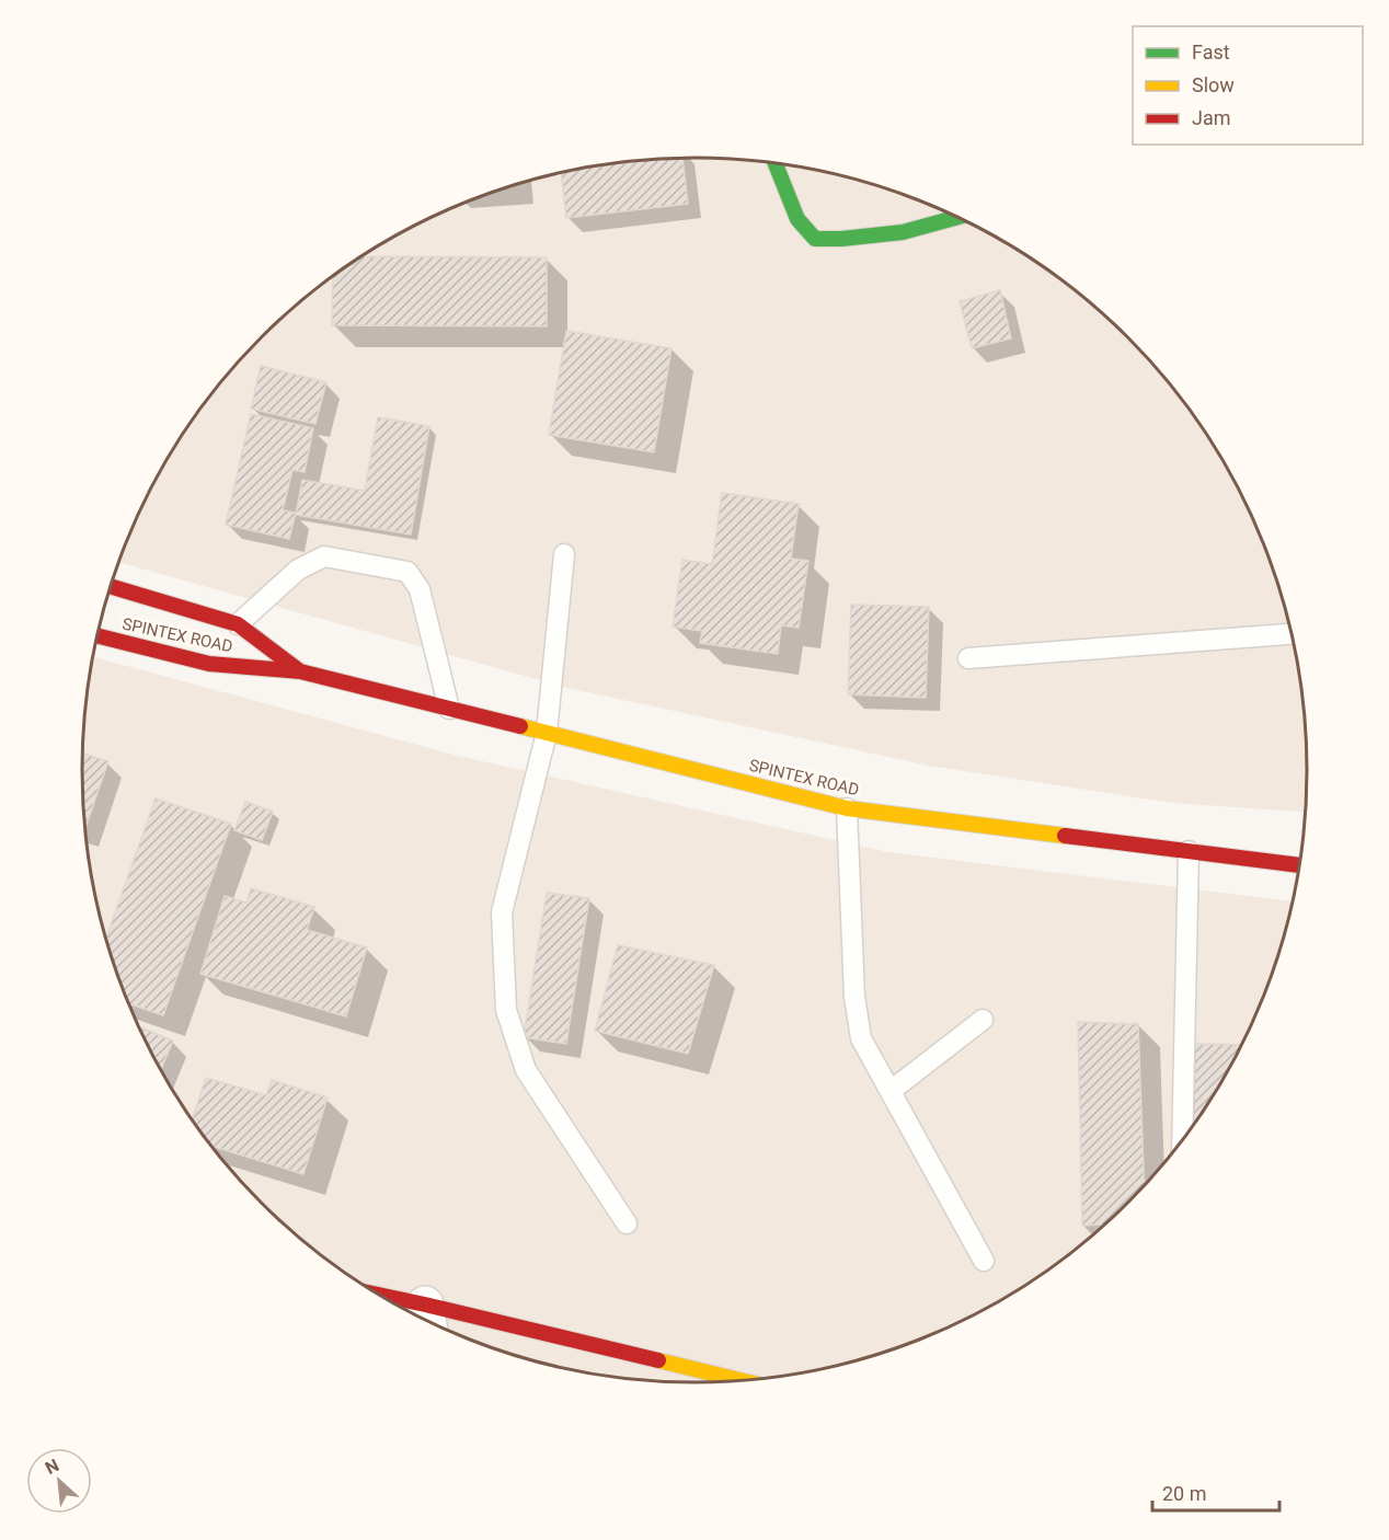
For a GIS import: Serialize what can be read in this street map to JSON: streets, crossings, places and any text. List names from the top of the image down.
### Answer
{
  "streets": {
    "main road": ["SPINTEX ROAD"]
  },
  "legend": ["Fast", "Slow", "Jam"],
  "scale_bar": "20 m",
  "north": "top left"
}
